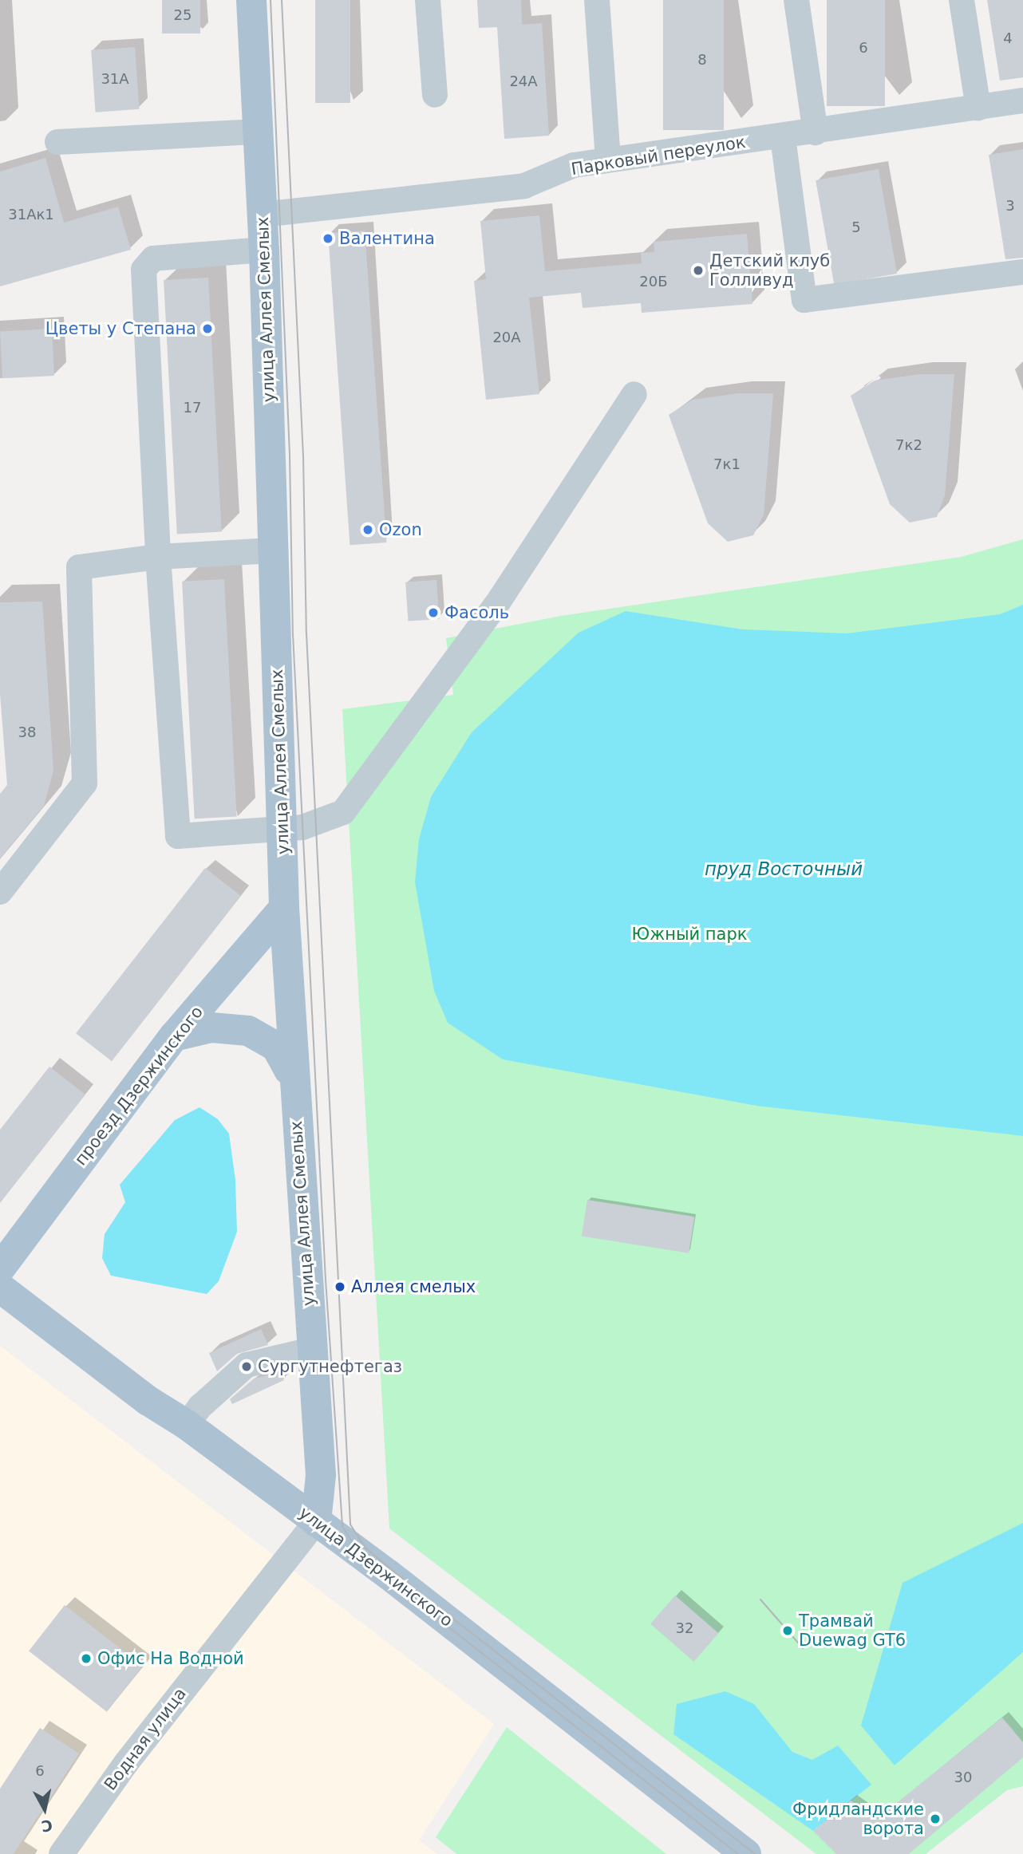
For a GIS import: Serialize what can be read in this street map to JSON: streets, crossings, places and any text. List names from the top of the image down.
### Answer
{
  "streets": {
    "main road": ["улица Аллея Смелых", "проезд Дзержинского", "улица Дзержинского"],
    "street": ["Парковый переулок", "Водная улица"]
  },
  "crossings": [
    ["Парковый переулок", "улица Аллея Смелых"],
    ["улица Аллея Смелых", "проезд Дзержинского"],
    ["улица Аллея Смелых", "улица Дзержинского"],
    ["улица Аллея Смелых", "Водная улица"],
    ["улица Дзержинского", "Водная улица"]
  ],
  "water": ["пруд Восточный"],
  "parks": ["Южный парк"],
  "places": [
    "Валентина",
    "Детский клуб Голливуд",
    "Цветы у Степана",
    "Ozon",
    "Фасоль",
    "Аллея смелых",
    "Сургутнефтегаз",
    "Трамвай Duewag GT6",
    "Офис На Водной",
    "Фридландские ворота"
  ],
  "house_numbers": [
    "25",
    "4",
    "6",
    "8",
    "31А",
    "24А",
    "3",
    "31Ак1",
    "5",
    "20Б",
    "20А",
    "17",
    "7к2",
    "7к1",
    "38",
    "32",
    "6",
    "30"
  ],
  "north": "bottom"
}
